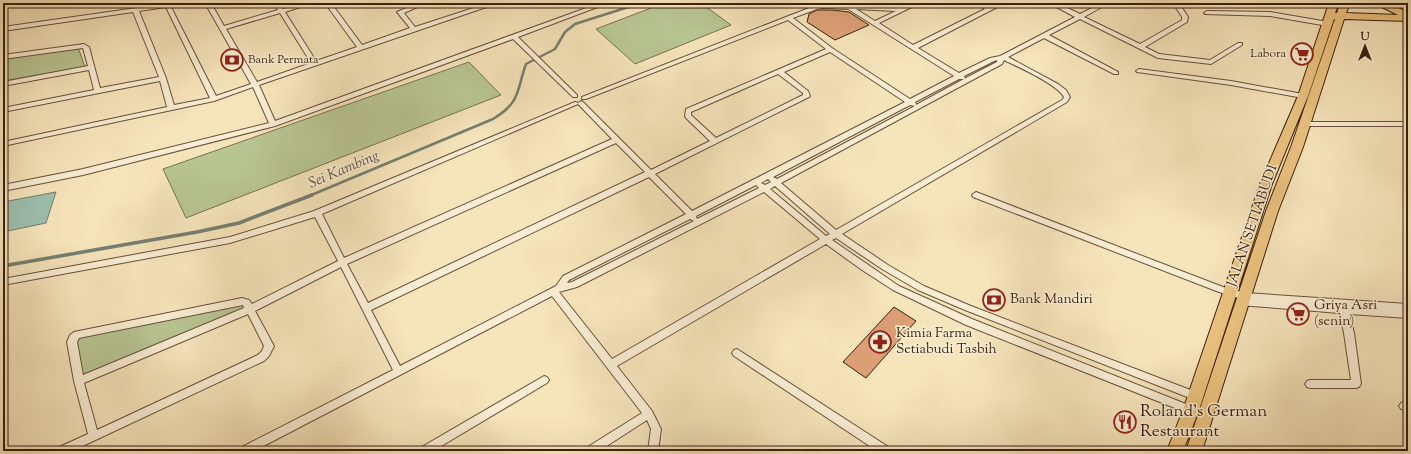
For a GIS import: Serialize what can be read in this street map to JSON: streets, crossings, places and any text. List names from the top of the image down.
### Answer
{
  "streets": {
    "main road": ["JALAN SETIABUDI"]
  },
  "water": ["Sei Kambing"],
  "places": {
    "supermarket": ["Labora", "Griya Asri (senin)"],
    "bank": ["Bank Permata", "Bank Mandiri"],
    "pharmacy": ["Kimia Farma Setiabudi Tasbih"],
    "restaurant": ["Roland's German Restaurant"]
  },
  "north": "top"
}
